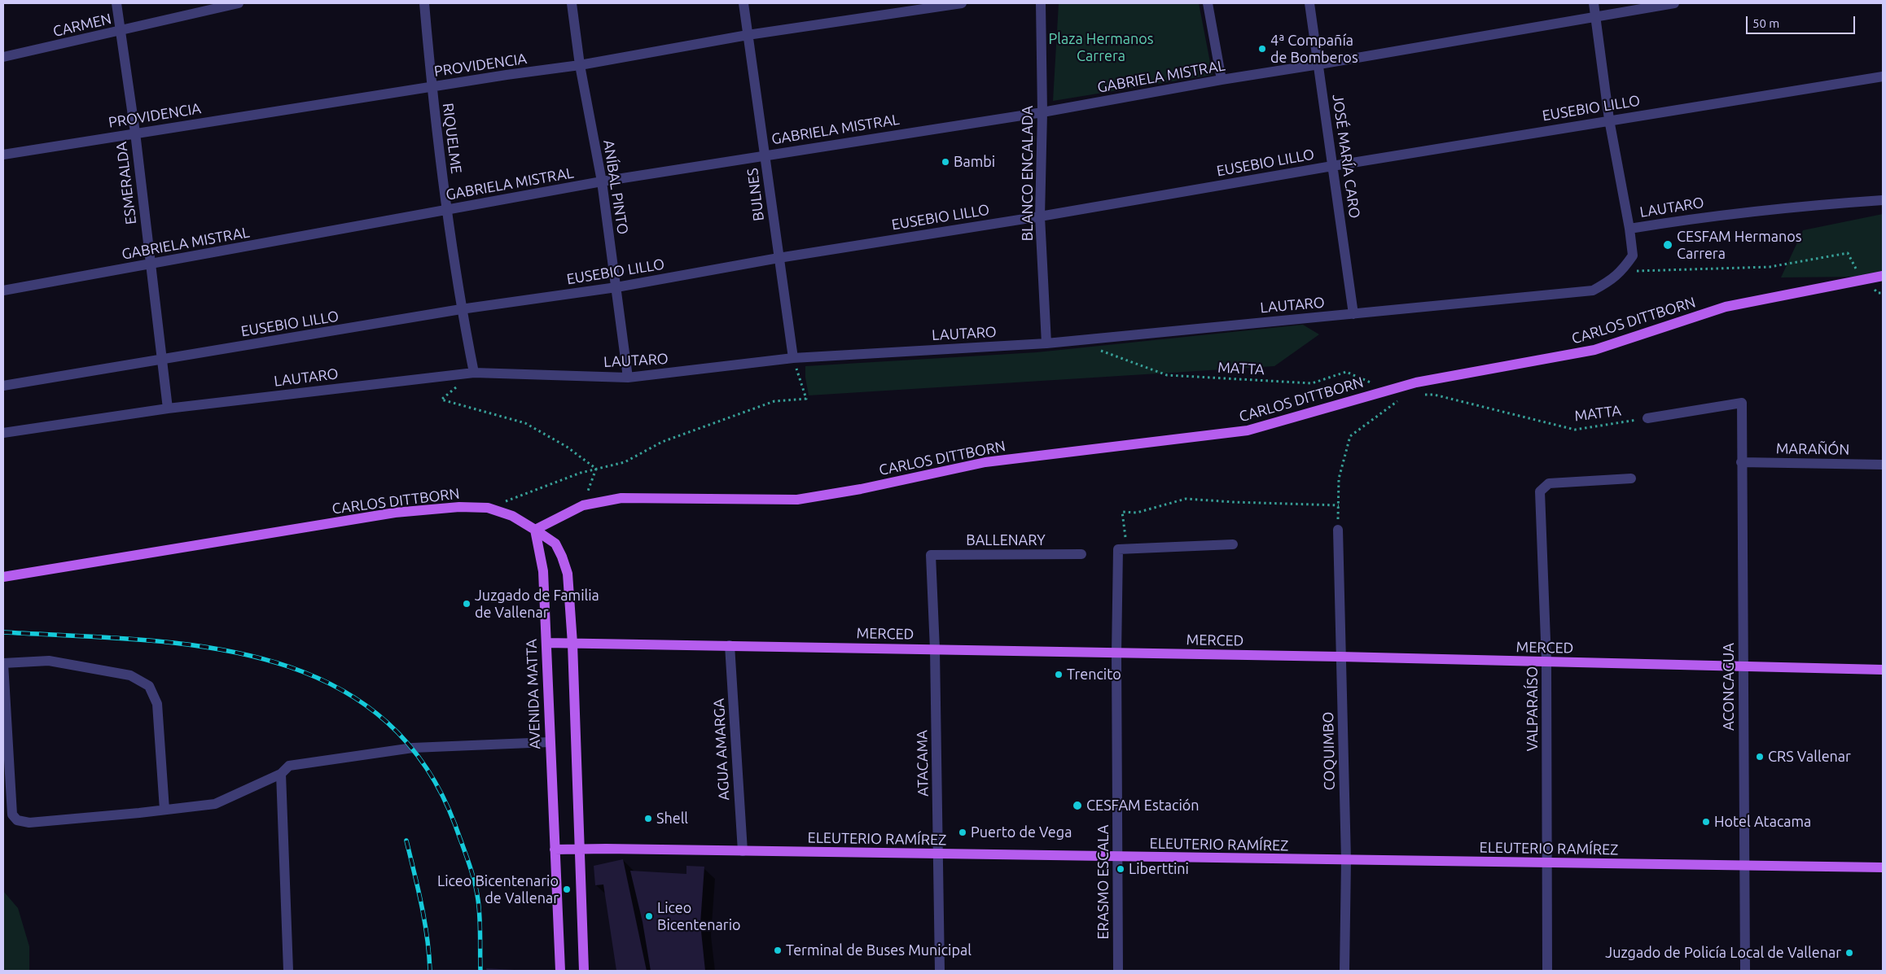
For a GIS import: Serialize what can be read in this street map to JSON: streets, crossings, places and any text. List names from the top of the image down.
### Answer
{
  "streets": {
    "main road": [
      "CARLOS DITTBORN",
      "MERCED",
      "AVENIDA MATTA",
      "ELEUTERIO RAMÍREZ"
    ],
    "street": [
      "CARMEN",
      "PROVIDENCIA",
      "GABRIELA MISTRAL",
      "EUSEBIO LILLO",
      "RIQUELME",
      "JOSÉ MARÍA CARO",
      "BLANCO ENCALADA",
      "ESMERALDA",
      "ANÍBAL PINTO",
      "BULNES",
      "LAUTARO",
      "MARAÑÓN",
      "BALLENARY",
      "ACONCAGUA",
      "VALPARAÍSO",
      "AGUA AMARGA",
      "COQUIMBO",
      "ATACAMA",
      "ERASMO ESCALA"
    ],
    "path": ["MATTA"]
  },
  "crossings": [
    ["CARMEN", "ESMERALDA"],
    ["PROVIDENCIA", "RIQUELME"],
    ["PROVIDENCIA", "ESMERALDA"],
    ["PROVIDENCIA", "ANÍBAL PINTO"],
    ["PROVIDENCIA", "BULNES"],
    ["GABRIELA MISTRAL", "RIQUELME"],
    ["GABRIELA MISTRAL", "JOSÉ MARÍA CARO"],
    ["GABRIELA MISTRAL", "BLANCO ENCALADA"],
    ["GABRIELA MISTRAL", "ESMERALDA"],
    ["GABRIELA MISTRAL", "ANÍBAL PINTO"],
    ["GABRIELA MISTRAL", "BULNES"],
    ["EUSEBIO LILLO", "RIQUELME"],
    ["EUSEBIO LILLO", "JOSÉ MARÍA CARO"],
    ["EUSEBIO LILLO", "BLANCO ENCALADA"],
    ["EUSEBIO LILLO", "ESMERALDA"],
    ["EUSEBIO LILLO", "ANÍBAL PINTO"],
    ["EUSEBIO LILLO", "BULNES"],
    ["RIQUELME", "LAUTARO"],
    ["JOSÉ MARÍA CARO", "LAUTARO"],
    ["BLANCO ENCALADA", "LAUTARO"],
    ["ESMERALDA", "LAUTARO"],
    ["ANÍBAL PINTO", "LAUTARO"],
    ["BULNES", "LAUTARO"],
    ["CARLOS DITTBORN", "MATTA"],
    ["CARLOS DITTBORN", "AVENIDA MATTA"],
    ["MATTA", "ACONCAGUA"],
    ["MARAÑÓN", "ACONCAGUA"],
    ["BALLENARY", "ATACAMA"],
    ["MERCED", "ACONCAGUA"],
    ["MERCED", "AVENIDA MATTA"],
    ["MERCED", "VALPARAÍSO"],
    ["MERCED", "AGUA AMARGA"],
    ["MERCED", "COQUIMBO"],
    ["MERCED", "ATACAMA"],
    ["MERCED", "ERASMO ESCALA"],
    ["ACONCAGUA", "ELEUTERIO RAMÍREZ"],
    ["AVENIDA MATTA", "ELEUTERIO RAMÍREZ"],
    ["VALPARAÍSO", "ELEUTERIO RAMÍREZ"],
    ["AGUA AMARGA", "ELEUTERIO RAMÍREZ"],
    ["COQUIMBO", "ELEUTERIO RAMÍREZ"],
    ["ATACAMA", "ELEUTERIO RAMÍREZ"],
    ["ELEUTERIO RAMÍREZ", "ERASMO ESCALA"]
  ],
  "parks": ["Plaza Hermanos Carrera"],
  "places": [
    "4ª Compañía de Bomberos",
    "Bambi",
    "CESFAM Hermanos Carrera",
    "Juzgado de Familia de Vallenar",
    "Trencito",
    "CRS Vallenar",
    "CESFAM Estación",
    "Shell",
    "Hotel Atacama",
    "Puerto de Vega",
    "Liberttini",
    "Liceo Bicentenario de Vallenar",
    "Liceo Bicentenario",
    "Terminal de Buses Municipal",
    "Juzgado de Policía Local de Vallenar"
  ],
  "scale_bar": "50 m"
}
